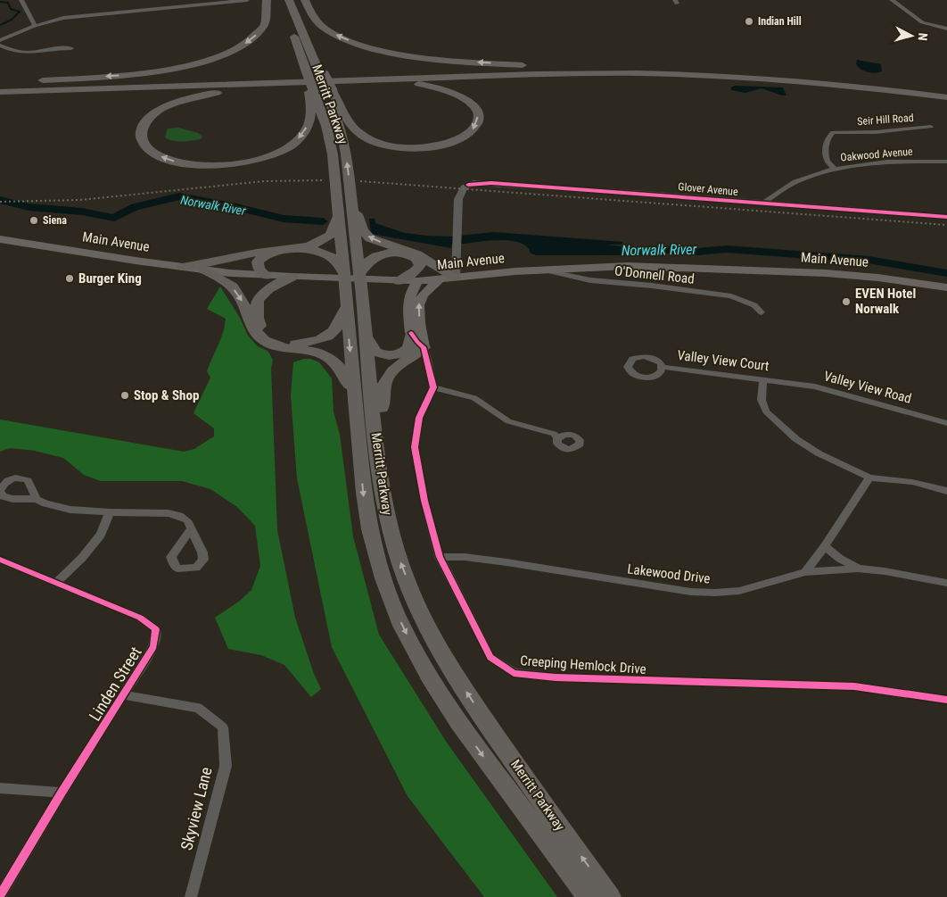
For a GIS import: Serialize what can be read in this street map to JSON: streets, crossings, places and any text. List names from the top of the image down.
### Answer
{
  "streets": {
    "highway": ["Merritt Parkway"],
    "main road": ["Main Avenue"],
    "street": [
      "Seir Hill Road",
      "Oakwood Avenue",
      "Glover Avenue",
      "O'Donnell Road",
      "Valley View Court",
      "Valley View Road",
      "Lakewood Drive",
      "Creeping Hemlock Drive",
      "Linden Street",
      "Skyview Lane"
    ]
  },
  "crossings": [
    ["Seir Hill Road", "Oakwood Avenue"],
    ["Glover Avenue", "Main Avenue"],
    ["Main Avenue", "O'Donnell Road"],
    ["Valley View Court", "Valley View Road"],
    ["Lakewood Drive", "Creeping Hemlock Drive"],
    ["Linden Street", "Skyview Lane"]
  ],
  "water": ["Norwalk River"],
  "places": [
    "Indian Hill",
    "Siena",
    "Burger King",
    "EVEN Hotel Norwalk",
    "Stop & Shop"
  ],
  "north": "right"
}
